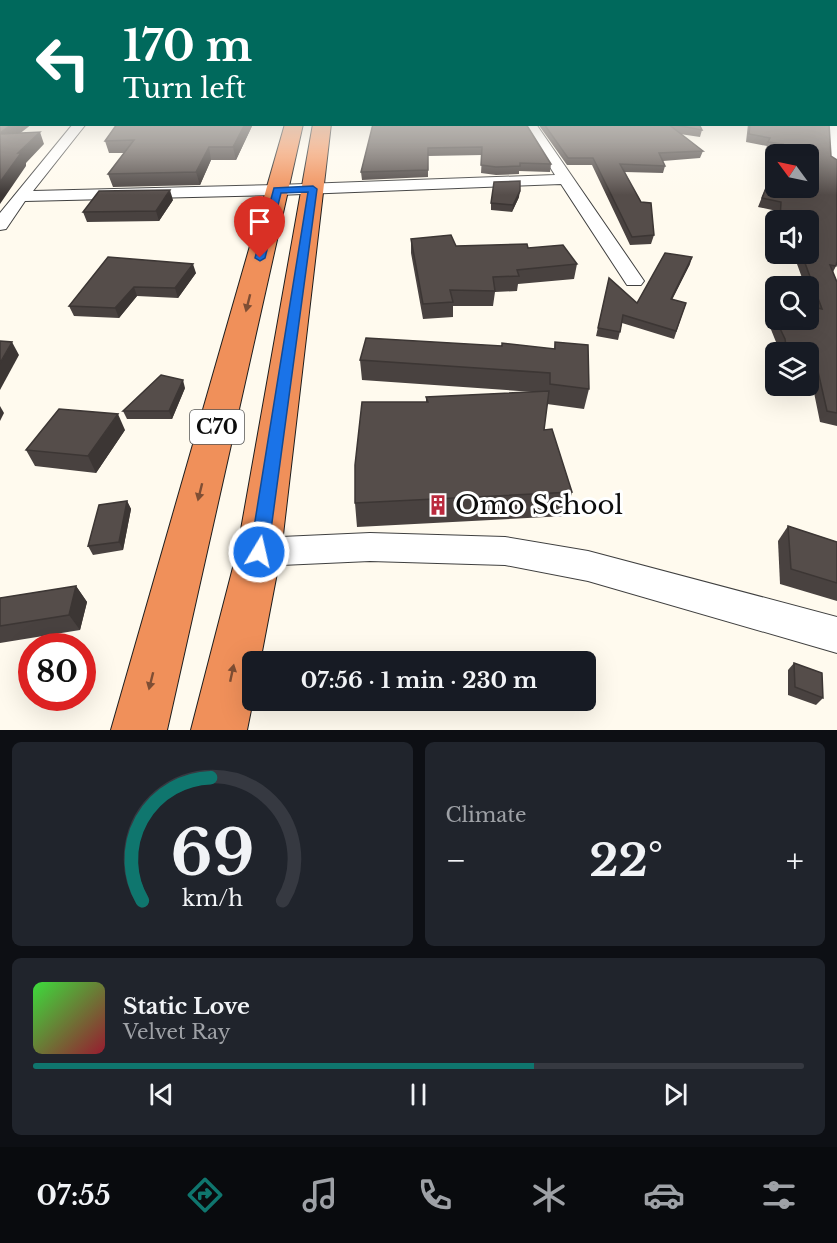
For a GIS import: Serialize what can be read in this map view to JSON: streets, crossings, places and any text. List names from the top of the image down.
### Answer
{
  "streets": {
    "highway": ["C70"]
  },
  "places": {
    "building": ["Omo School"]
  },
  "north": "top left",
  "page": {
    "turn": ["170 m", "Turn left"],
    "limit": "80",
    "trip": "07:56 · 1 min · 230 m",
    "tile": "Climate",
    "heat": ["−", "22°", "+"],
    "song": ["Static Love", "Velvet Ray"],
    "tabs": "07:55",
    "gauge": ["69", "km/h"]
  }
}
